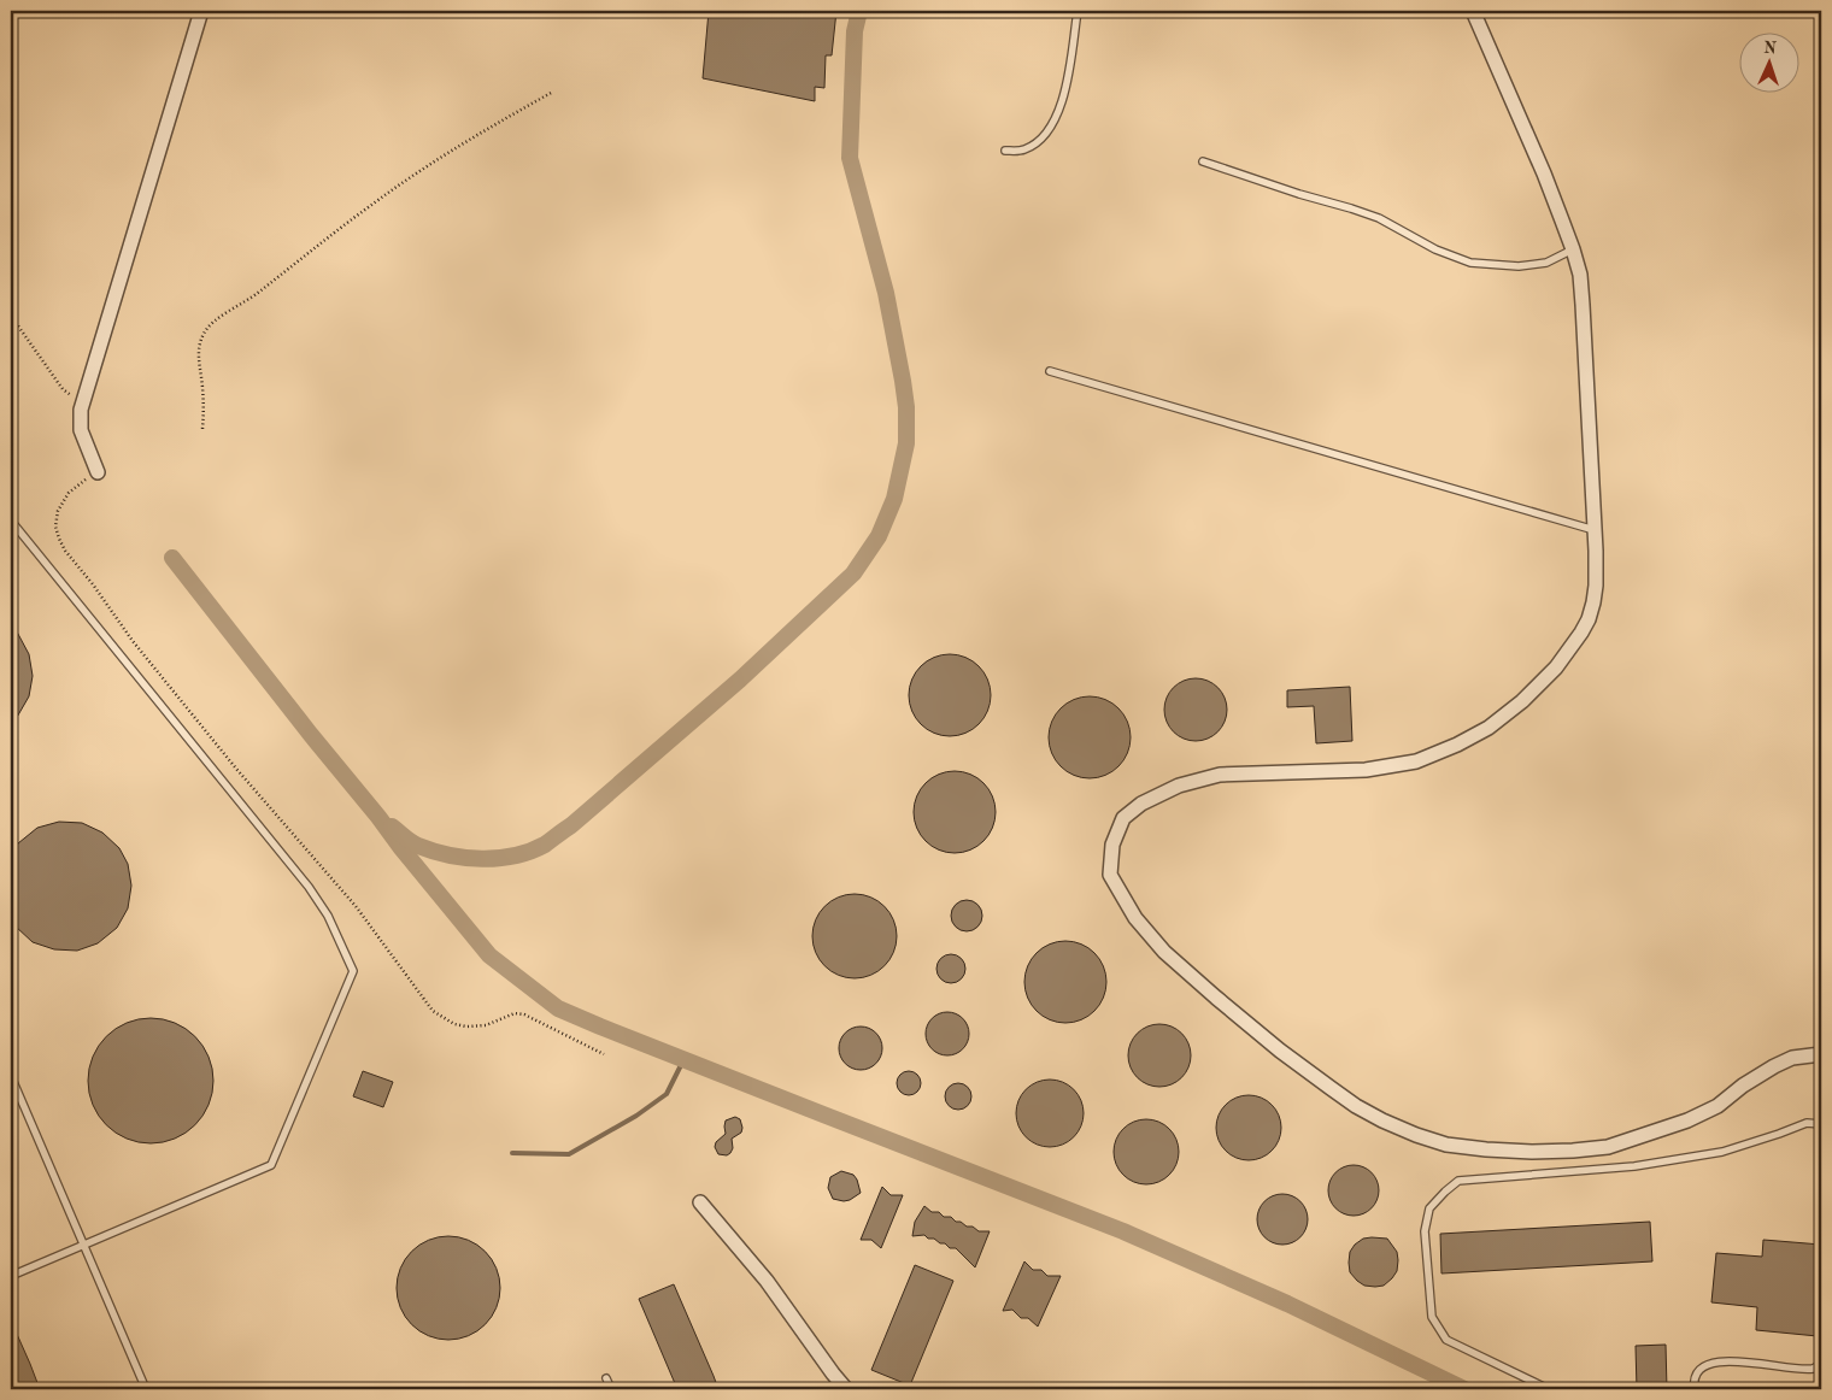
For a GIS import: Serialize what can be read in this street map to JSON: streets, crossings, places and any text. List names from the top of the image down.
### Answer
{
  "north": "top"
}
